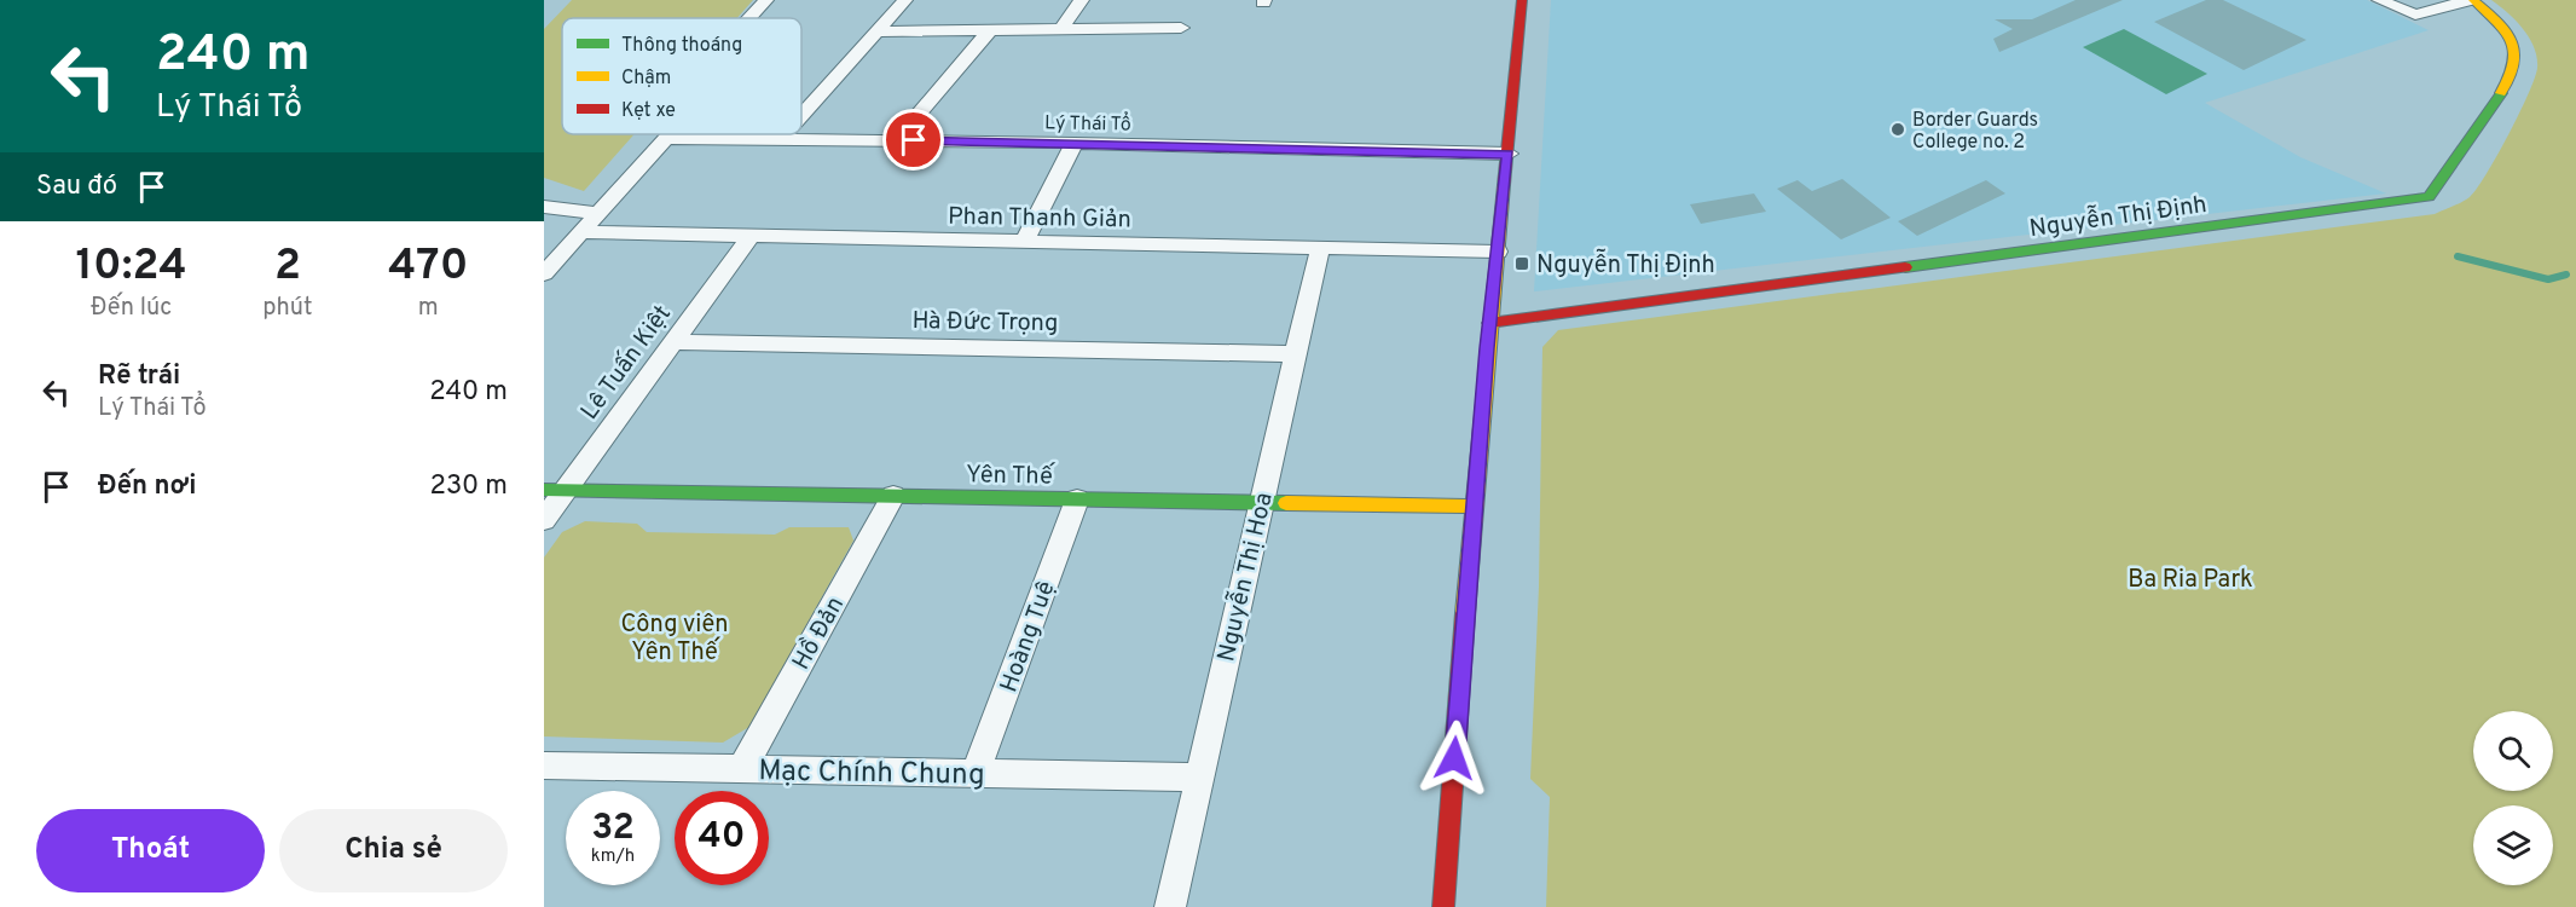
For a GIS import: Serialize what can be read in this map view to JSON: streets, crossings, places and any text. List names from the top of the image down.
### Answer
{
  "streets": {
    "street": [
      "Lý Thái Tổ",
      "Nguyễn Thị Định",
      "Phan Thanh Giản",
      "Hà Đức Trọng",
      "Lê Tuấn Kiệt",
      "Yên Thế",
      "Nguyễn Thị Hoa",
      "Hồ Đản",
      "Hoàng Tuệ",
      "Mạc Chính Chung"
    ]
  },
  "crossings": [
    ["Phan Thanh Giản", "Lê Tuấn Kiệt"],
    ["Phan Thanh Giản", "Nguyễn Thị Hoa"],
    ["Hà Đức Trọng", "Lê Tuấn Kiệt"],
    ["Hà Đức Trọng", "Nguyễn Thị Hoa"],
    ["Lê Tuấn Kiệt", "Yên Thế"],
    ["Yên Thế", "Nguyễn Thị Hoa"],
    ["Yên Thế", "Hồ Đản"],
    ["Yên Thế", "Hoàng Tuệ"],
    ["Nguyễn Thị Hoa", "Mạc Chính Chung"],
    ["Hồ Đản", "Mạc Chính Chung"],
    ["Hoàng Tuệ", "Mạc Chính Chung"]
  ],
  "parks": ["Ba Ria Park", "Công viên Yên Thế"],
  "places": {
    "other": ["Border Guards College no. 2"],
    "transit": ["Nguyễn Thị Định"]
  },
  "legend": ["Thông thoáng", "Chậm", "Kẹt xe"],
  "page": {
    "turn": ["240 m", "Lý Thái Tổ"],
    "then": "Sau đó",
    "eta": [
      "10:24",
      "Đến lúc",
      "2",
      "phút",
      "470",
      "m"
    ],
    "list": [
      {
        "name": "Rẽ trái",
        "note": "Lý Thái Tổ",
        "value": "240 m"
      },
      {
        "name": "Đến nơi",
        "value": "230 m"
      }
    ],
    "speed": "32 km/h",
    "limit": "40",
    "buttons": ["Thoát", "Chia sẻ"]
  }
}
